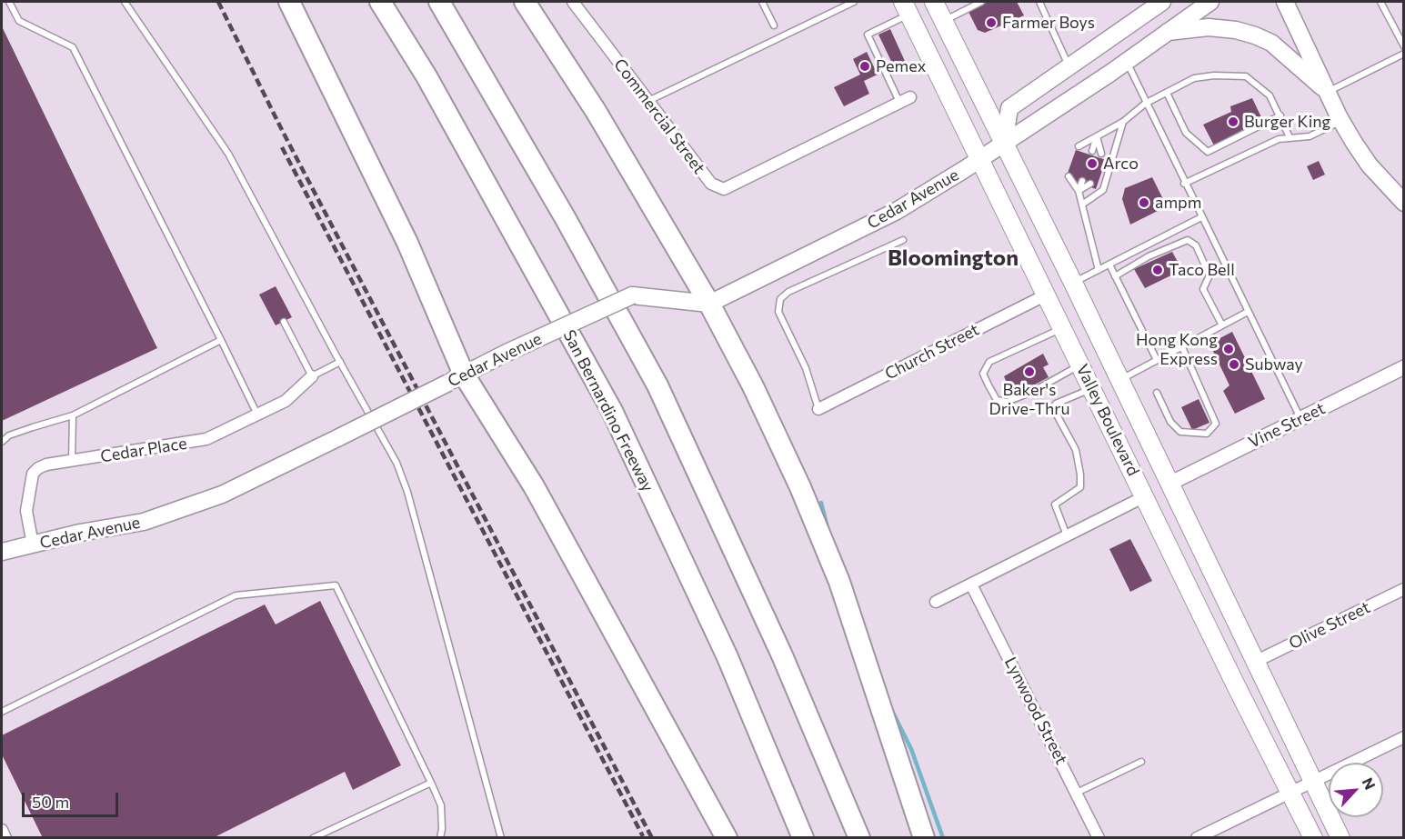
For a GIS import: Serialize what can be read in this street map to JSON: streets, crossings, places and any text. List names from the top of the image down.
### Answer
{
  "streets": {
    "highway": ["San Bernardino Freeway"],
    "main road": ["Cedar Avenue", "Valley Boulevard"],
    "street": [
      "Commercial Street",
      "Church Street",
      "Vine Street",
      "Cedar Place",
      "Olive Street",
      "Lynwood Street"
    ]
  },
  "crossings": [
    ["Cedar Avenue", "Valley Boulevard"],
    ["Cedar Avenue", "Cedar Place"],
    ["Church Street", "Valley Boulevard"],
    ["Valley Boulevard", "Vine Street"],
    ["Valley Boulevard", "Olive Street"]
  ],
  "districts": ["Bloomington"],
  "places": [
    "Farmer Boys",
    "Pemex",
    "Burger King",
    "Arco",
    "ampm",
    "Taco Bell",
    "Hong Kong Express",
    "Subway",
    "Baker's Drive-Thru"
  ],
  "scale_bar": "50 m",
  "north": "top right"
}
